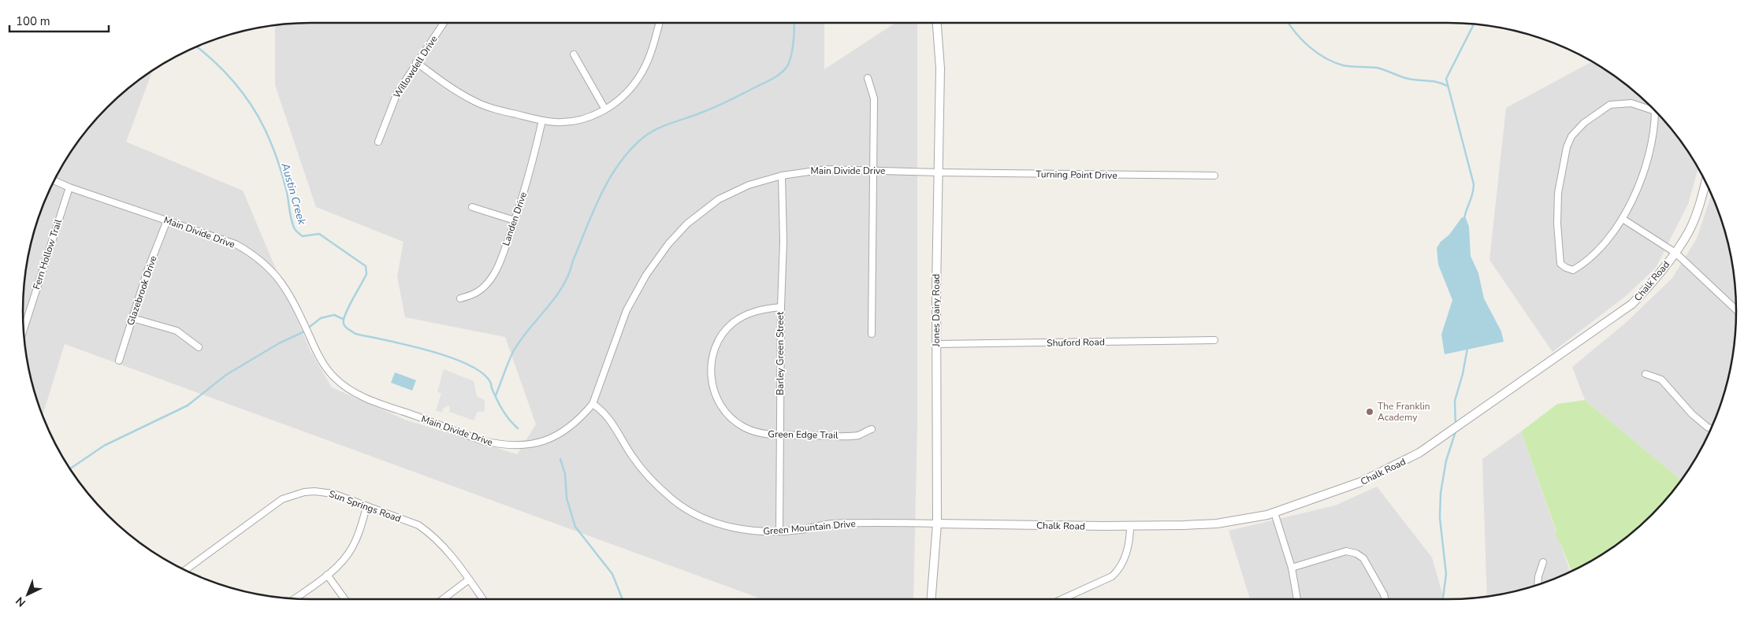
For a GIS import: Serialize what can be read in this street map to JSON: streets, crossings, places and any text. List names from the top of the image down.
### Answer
{
  "streets": {
    "street": [
      "Willowdell Drive",
      "Main Divide Drive",
      "Turning Point Drive",
      "Landen Drive",
      "Fern Hollow Trail",
      "Chalk Road",
      "Glazebrook Drive",
      "Jones Dairy Road",
      "Shuford Road",
      "Barley Green Street",
      "Green Edge Trail",
      "Sun Springs Road",
      "Green Mountain Drive"
    ]
  },
  "crossings": [
    ["Main Divide Drive", "Turning Point Drive"],
    ["Main Divide Drive", "Fern Hollow Trail"],
    ["Main Divide Drive", "Glazebrook Drive"],
    ["Main Divide Drive", "Jones Dairy Road"],
    ["Main Divide Drive", "Barley Green Street"],
    ["Main Divide Drive", "Green Mountain Drive"],
    ["Turning Point Drive", "Jones Dairy Road"],
    ["Chalk Road", "Jones Dairy Road"],
    ["Chalk Road", "Green Mountain Drive"],
    ["Jones Dairy Road", "Shuford Road"],
    ["Jones Dairy Road", "Green Mountain Drive"],
    ["Barley Green Street", "Green Edge Trail"],
    ["Barley Green Street", "Green Mountain Drive"]
  ],
  "water": ["Austin Creek"],
  "places": ["The Franklin Academy"],
  "scale_bar": "100 m",
  "north": "bottom left"
}
